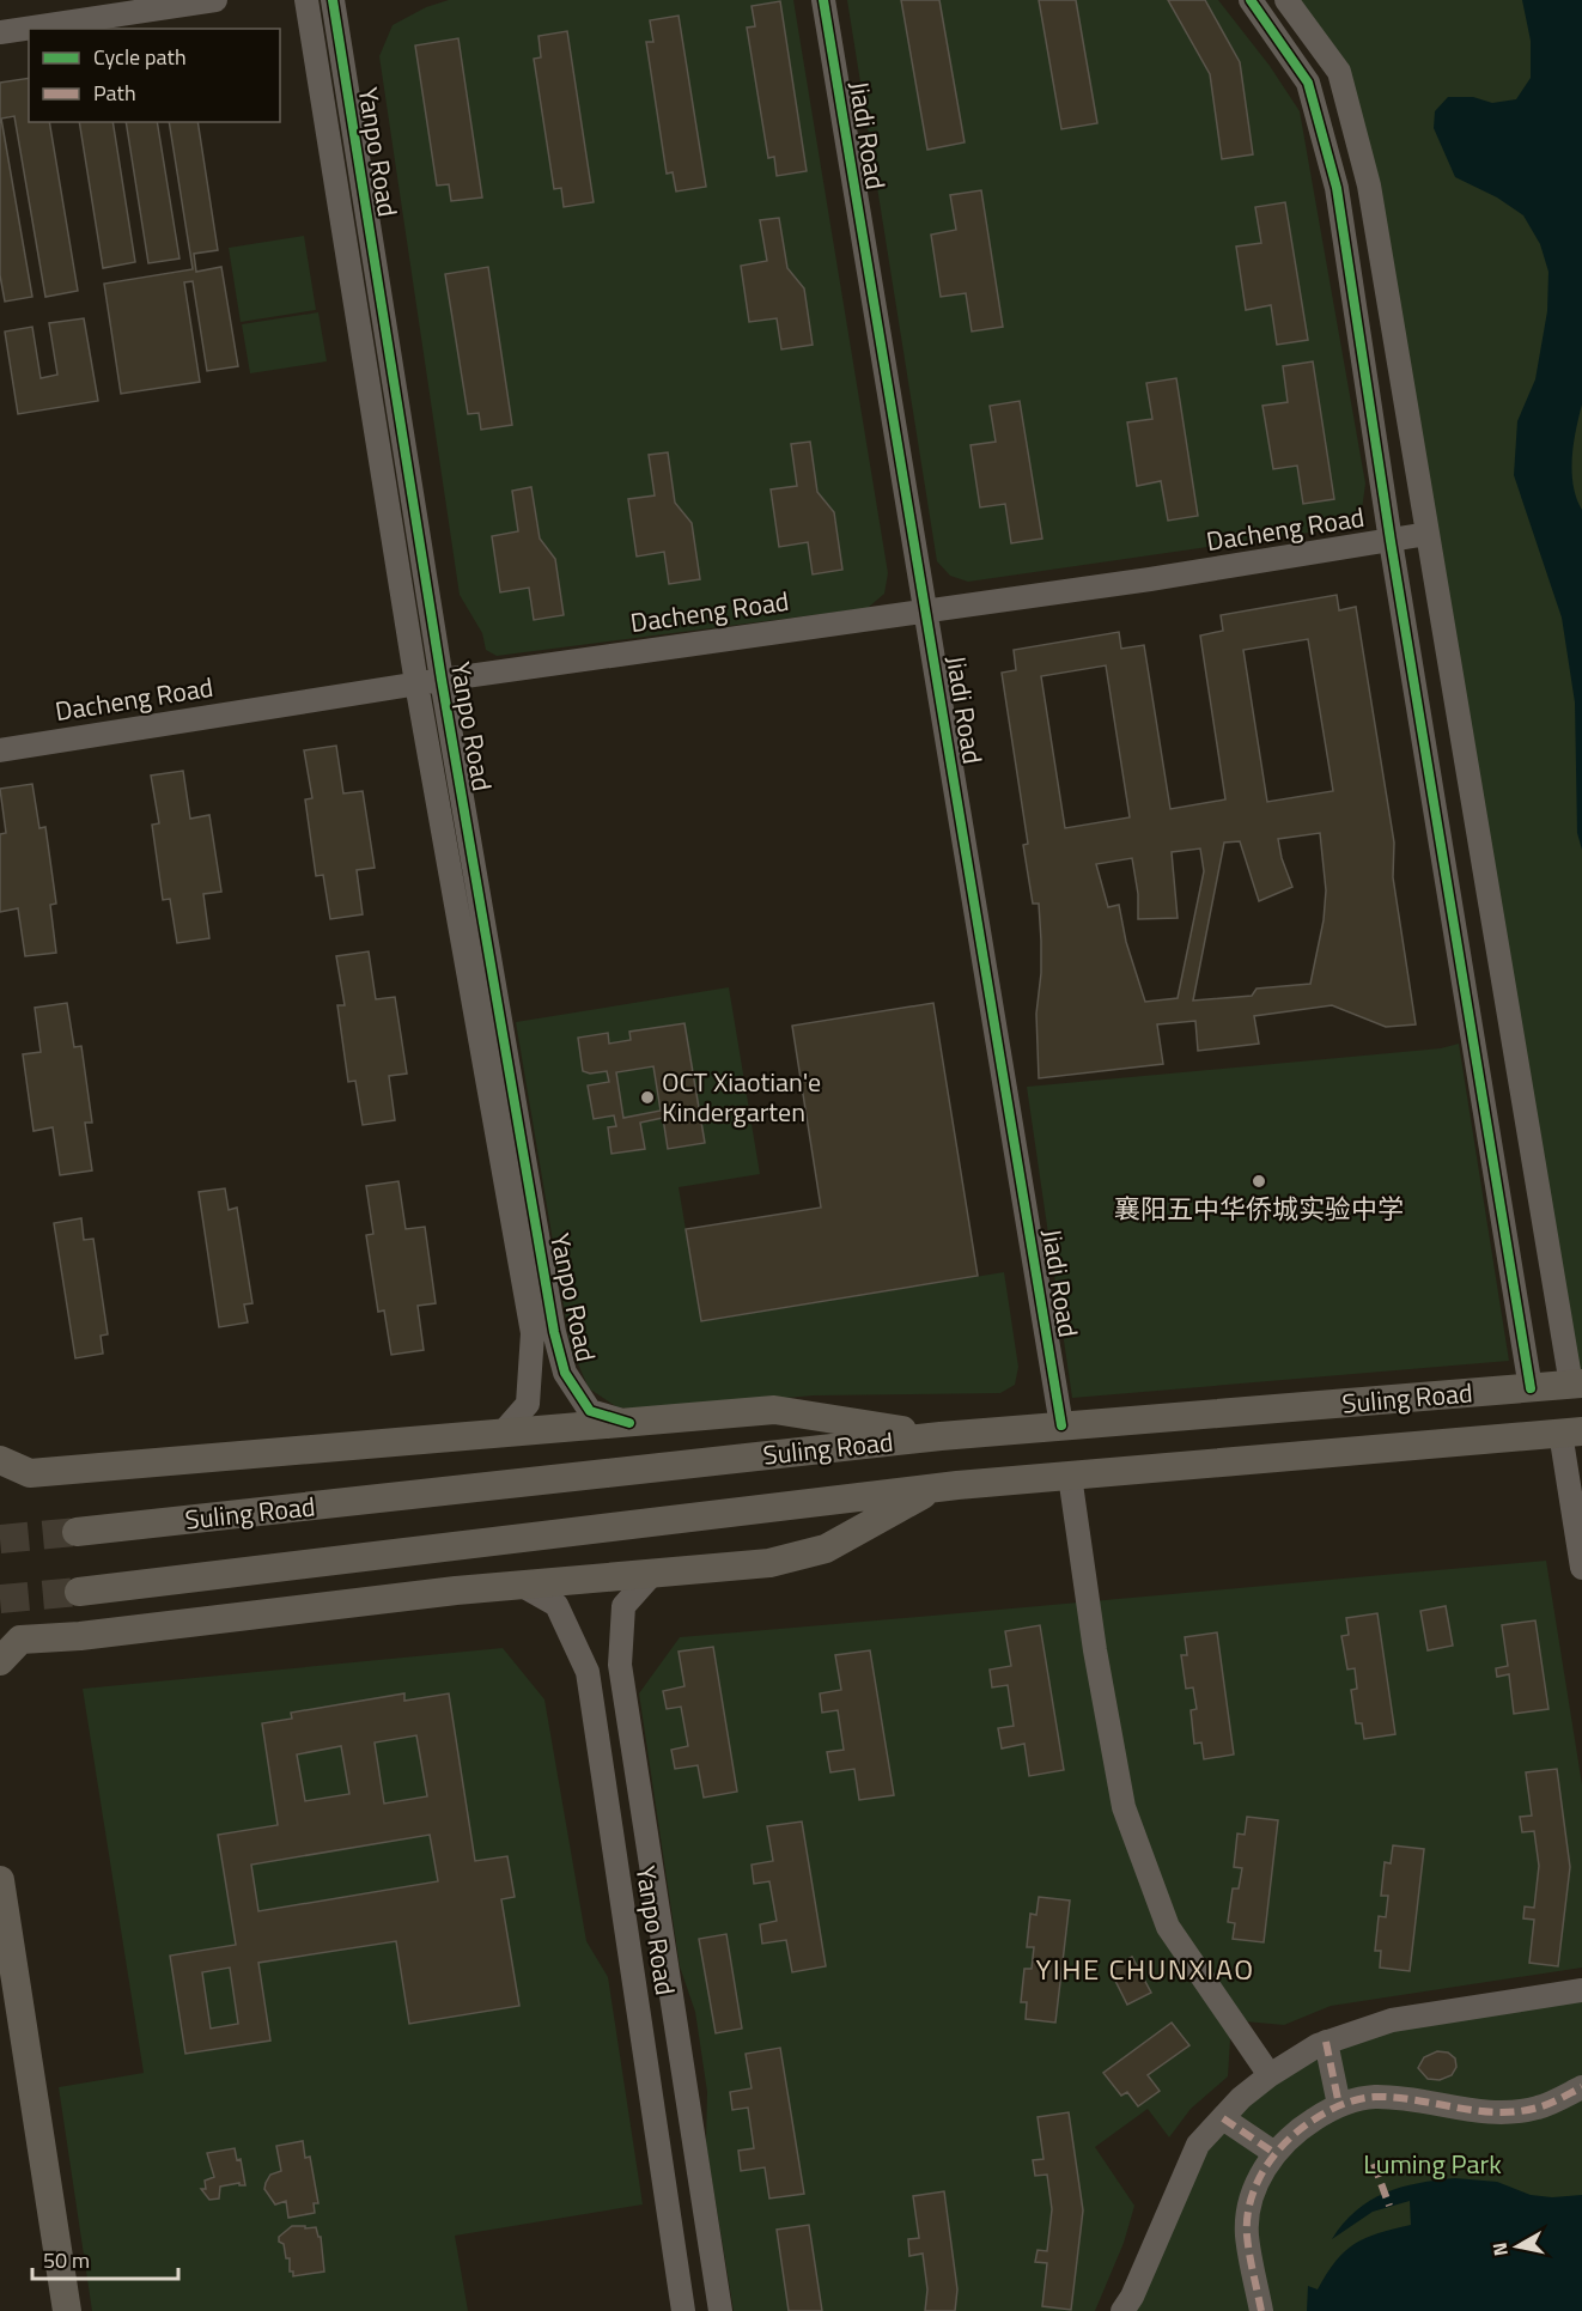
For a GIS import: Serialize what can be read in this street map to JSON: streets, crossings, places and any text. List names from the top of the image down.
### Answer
{
  "streets": {
    "main road": ["Suling Road"],
    "street": ["Jiadi Road", "Yanpo Road", "Dacheng Road"]
  },
  "crossings": [
    ["Jiadi Road", "Dacheng Road"],
    ["Jiadi Road", "Suling Road"],
    ["Yanpo Road", "Dacheng Road"]
  ],
  "districts": ["YIHE CHUNXIAO"],
  "parks": ["Luming Park"],
  "places": ["OCT Xiaotian'e Kindergarten", "襄阳五中华侨城实验中学"],
  "legend": ["Cycle path", "Path"],
  "scale_bar": "50 m",
  "north": "left"
}
